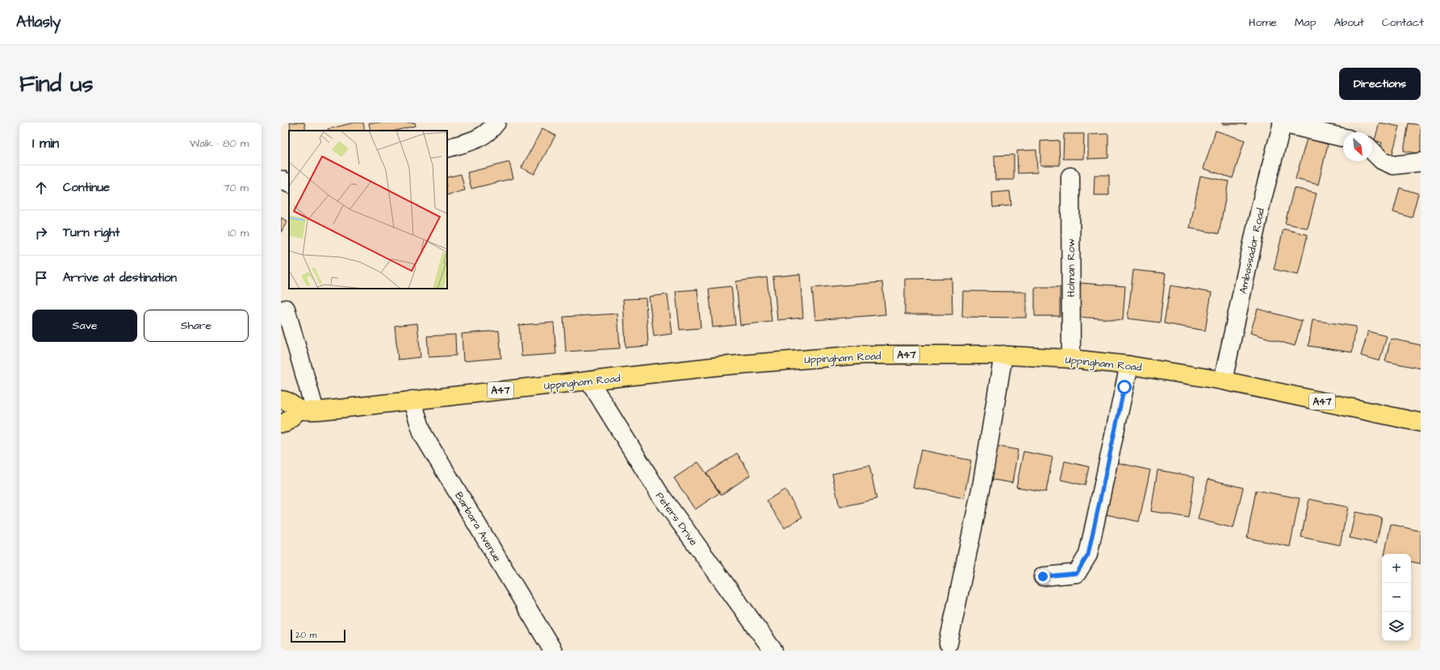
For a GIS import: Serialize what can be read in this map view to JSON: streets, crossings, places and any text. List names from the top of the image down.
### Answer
{
  "streets": {
    "highway": ["A47", "Uppingham Road"],
    "street": [
      "Ambassador Road",
      "Holman Row",
      "Peters Drive",
      "Barbara Avenue"
    ]
  },
  "crossings": [
    ["Ambassador Road", "Uppingham Road"],
    ["Holman Row", "Uppingham Road"],
    ["Uppingham Road", "Peters Drive"],
    ["Uppingham Road", "Barbara Avenue"]
  ],
  "scale_bar": "20 m",
  "north": "bottom right",
  "page": {
    "header": "Atlasly",
    "nav": [
      "Home",
      "Map",
      "About",
      "Contact"
    ],
    "buttons": [
      "Directions",
      ["Save", "Share"]
    ],
    "title": "Find us",
    "heading": ["1 min", "Walk · 80 m"],
    "list": [
      ["Continue", "70 m"],
      ["Turn right", "10 m"],
      "Arrive at destination"
    ],
    "map_buttons": ["+", "−"],
    "scale": "20 m"
  }
}
